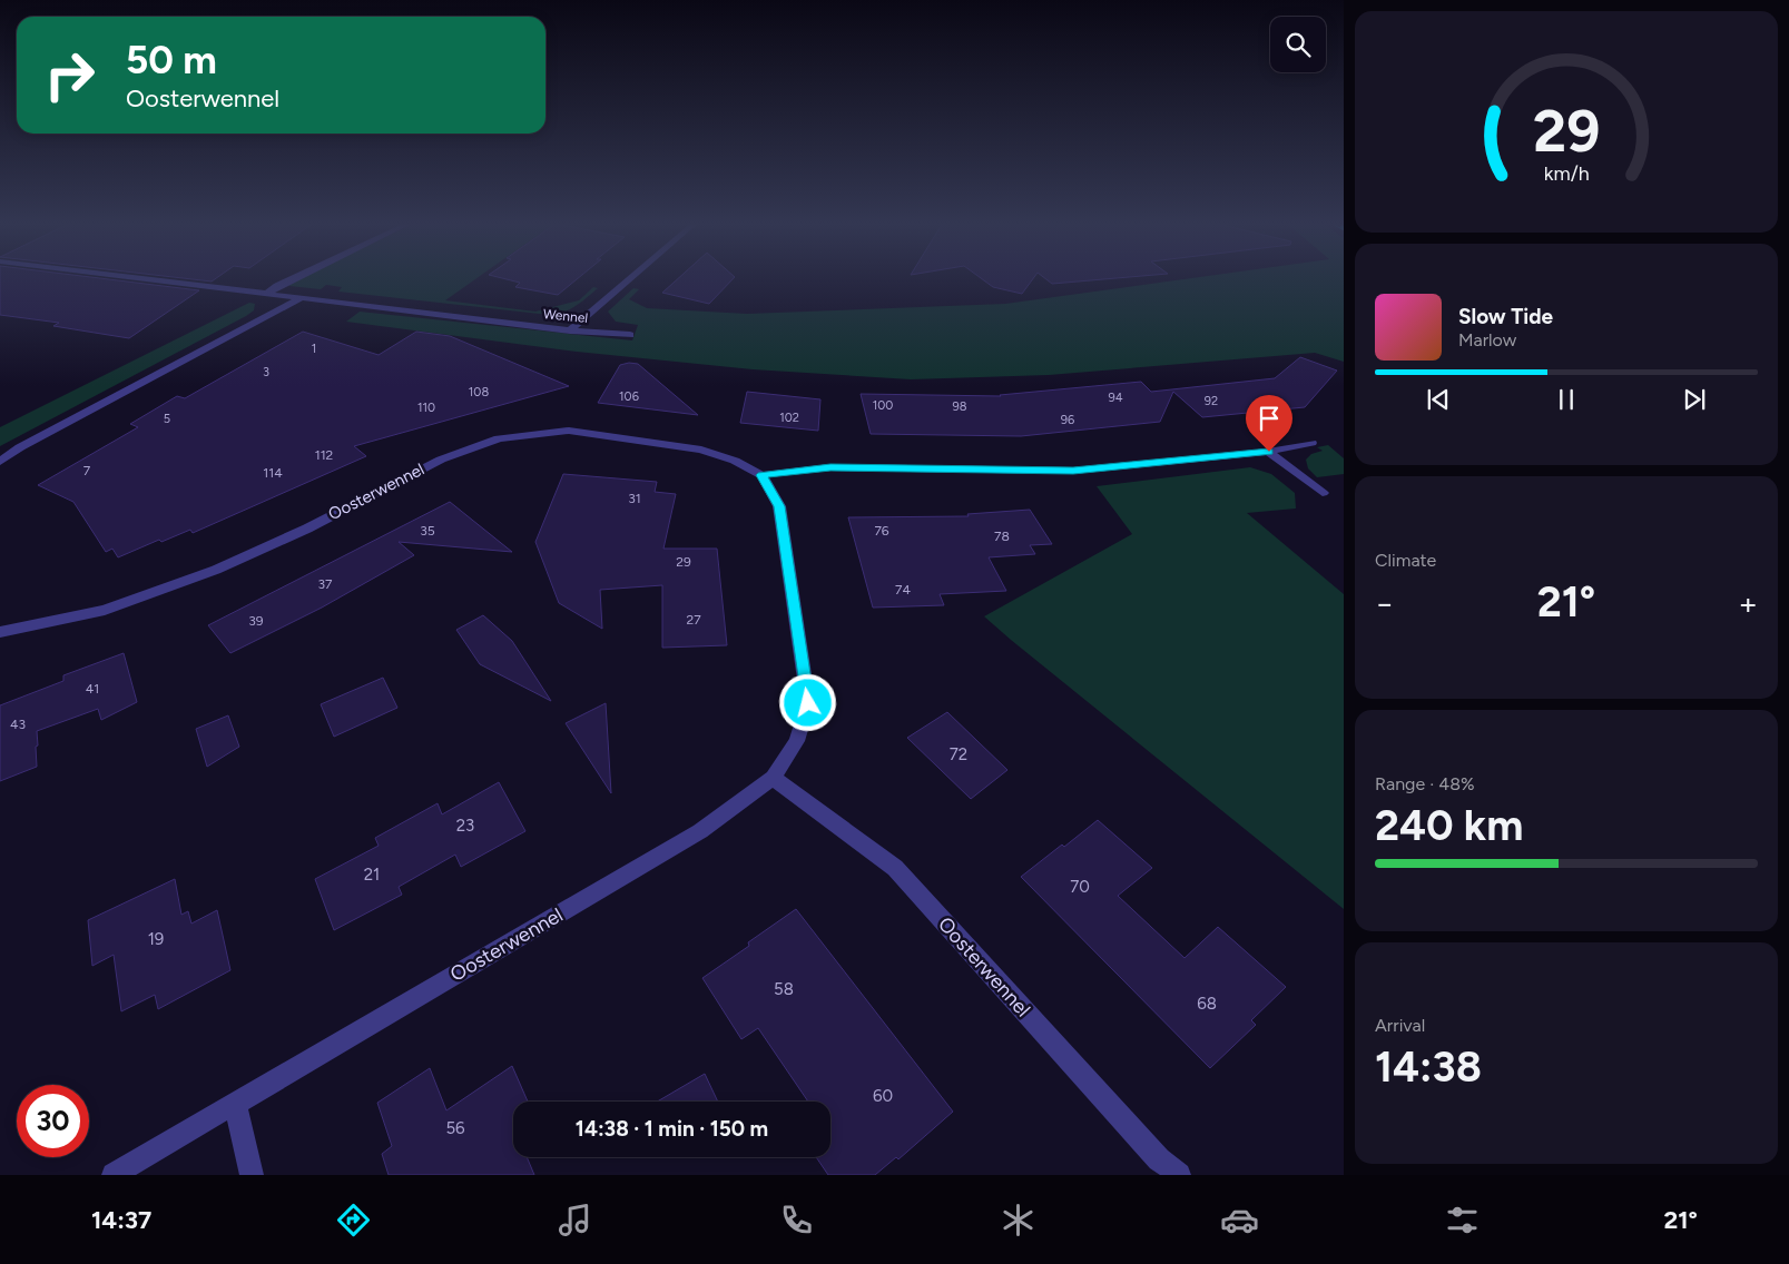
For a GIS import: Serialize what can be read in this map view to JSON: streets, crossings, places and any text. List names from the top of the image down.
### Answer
{
  "streets": {
    "street": ["Wennel", "Oosterwennel"]
  },
  "house_numbers": [
    "1",
    "3",
    "108",
    "106",
    "94",
    "92",
    "100",
    "98",
    "110",
    "102",
    "5",
    "96",
    "112",
    "7",
    "114",
    "31",
    "35",
    "76",
    "78",
    "29",
    "37",
    "74",
    "27",
    "39",
    "41",
    "43",
    "72",
    "23",
    "21",
    "70",
    "19",
    "58",
    "68",
    "60",
    "56"
  ],
  "page": {
    "turn": ["50 m", "Oosterwennel"],
    "song": ["Slow Tide", "Marlow"],
    "tile": [
      "Climate",
      ["Range · 48%", "240 km"],
      ["Arrival", "14:38"]
    ],
    "heat": ["−", "21°", "+"],
    "limit": "30",
    "trip": "14:38 · 1 min · 150 m",
    "tabs": ["14:37", "21°"],
    "gauge": ["29", "km/h"]
  }
}
